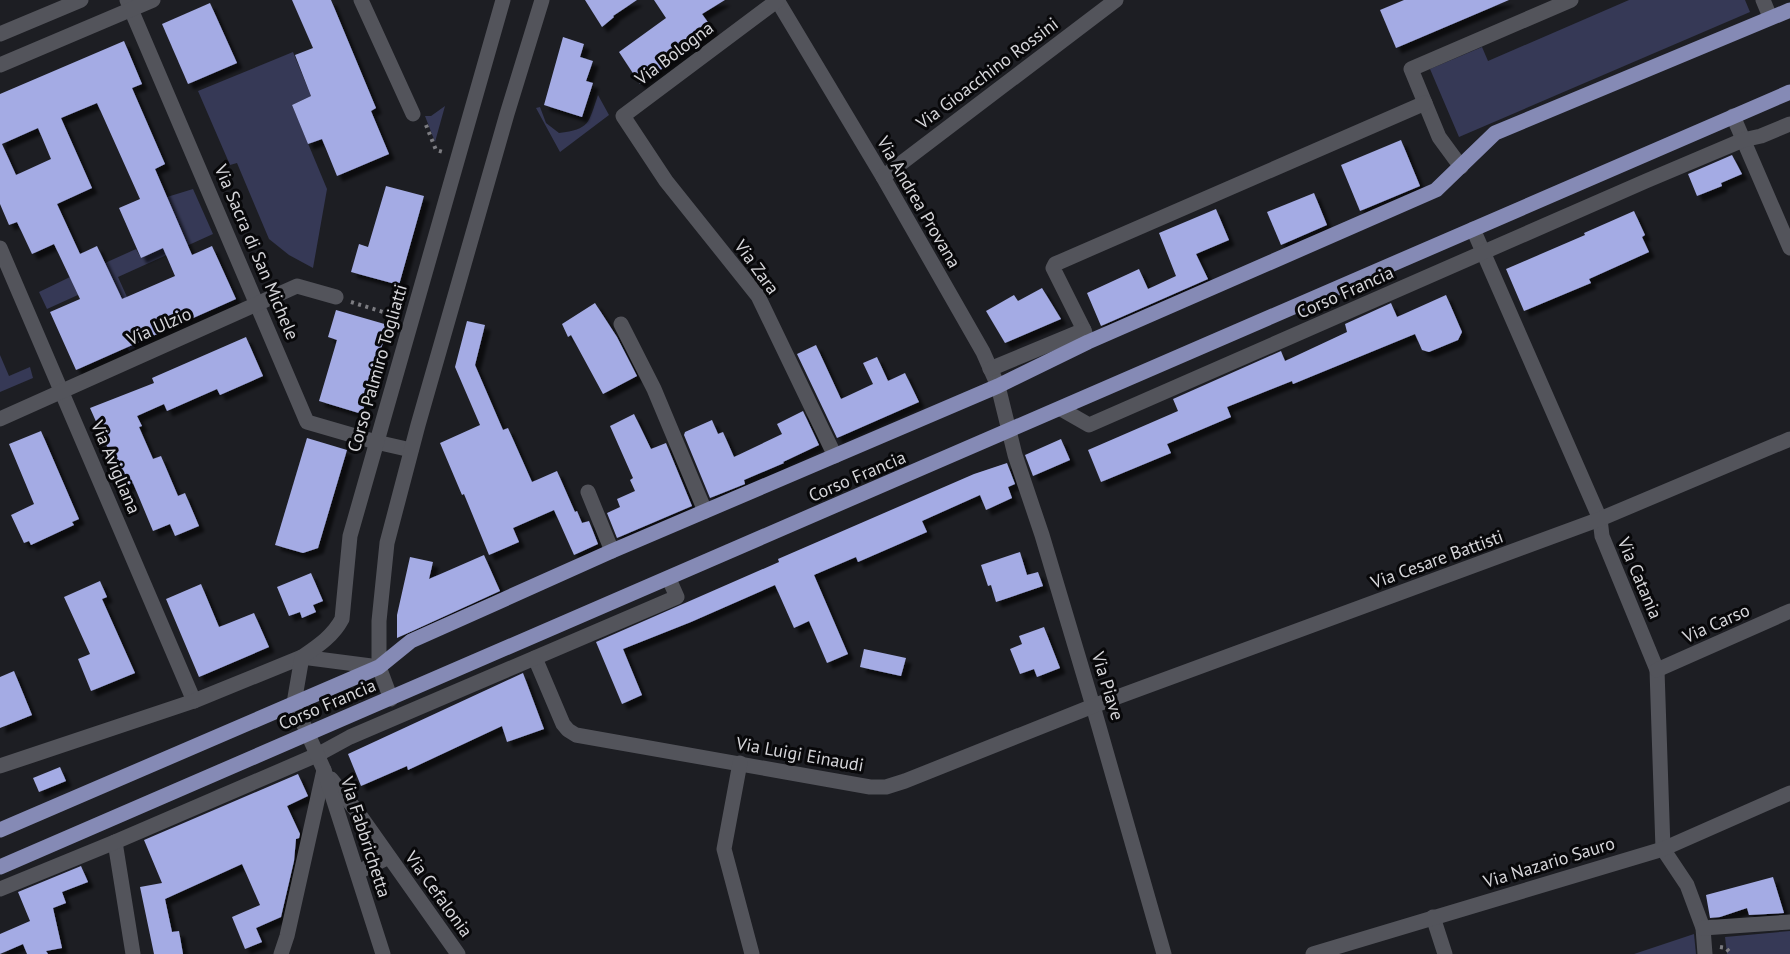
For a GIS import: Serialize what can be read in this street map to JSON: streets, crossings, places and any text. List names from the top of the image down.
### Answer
{
  "streets": {
    "main road": ["Corso Francia"],
    "street": [
      "Via Bologna",
      "Via Gioacchino Rossini",
      "Via Andrea Provana",
      "Via Sacra di San Michele",
      "Via Zara",
      "Via Ulzio",
      "Corso Palmiro Togliatti",
      "Via Avigliana",
      "Via Cesare Battisti",
      "Via Catania",
      "Via Carso",
      "Via Piave",
      "Via Luigi Einaudi",
      "Via Fabbrichetta",
      "Via Nazario Sauro",
      "Via Cefalonia"
    ]
  },
  "crossings": [
    ["Via Bologna", "Via Andrea Provana"],
    ["Via Bologna", "Via Zara"],
    ["Via Gioacchino Rossini", "Via Andrea Provana"],
    ["Via Andrea Provana", "Corso Francia"],
    ["Via Andrea Provana", "Via Piave"],
    ["Via Sacra di San Michele", "Via Ulzio"],
    ["Via Sacra di San Michele", "Corso Palmiro Togliatti"],
    ["Via Zara", "Corso Francia"],
    ["Corso Francia", "Corso Palmiro Togliatti"],
    ["Corso Francia", "Via Avigliana"],
    ["Corso Francia", "Via Catania"],
    ["Corso Francia", "Via Piave"],
    ["Corso Francia", "Via Fabbrichetta"],
    ["Via Ulzio", "Via Avigliana"],
    ["Via Cesare Battisti", "Via Catania"],
    ["Via Cesare Battisti", "Via Piave"],
    ["Via Cesare Battisti", "Via Luigi Einaudi"],
    ["Via Catania", "Via Carso"],
    ["Via Catania", "Via Nazario Sauro"],
    ["Via Piave", "Via Luigi Einaudi"],
    ["Via Fabbrichetta", "Via Cefalonia"]
  ]
}
